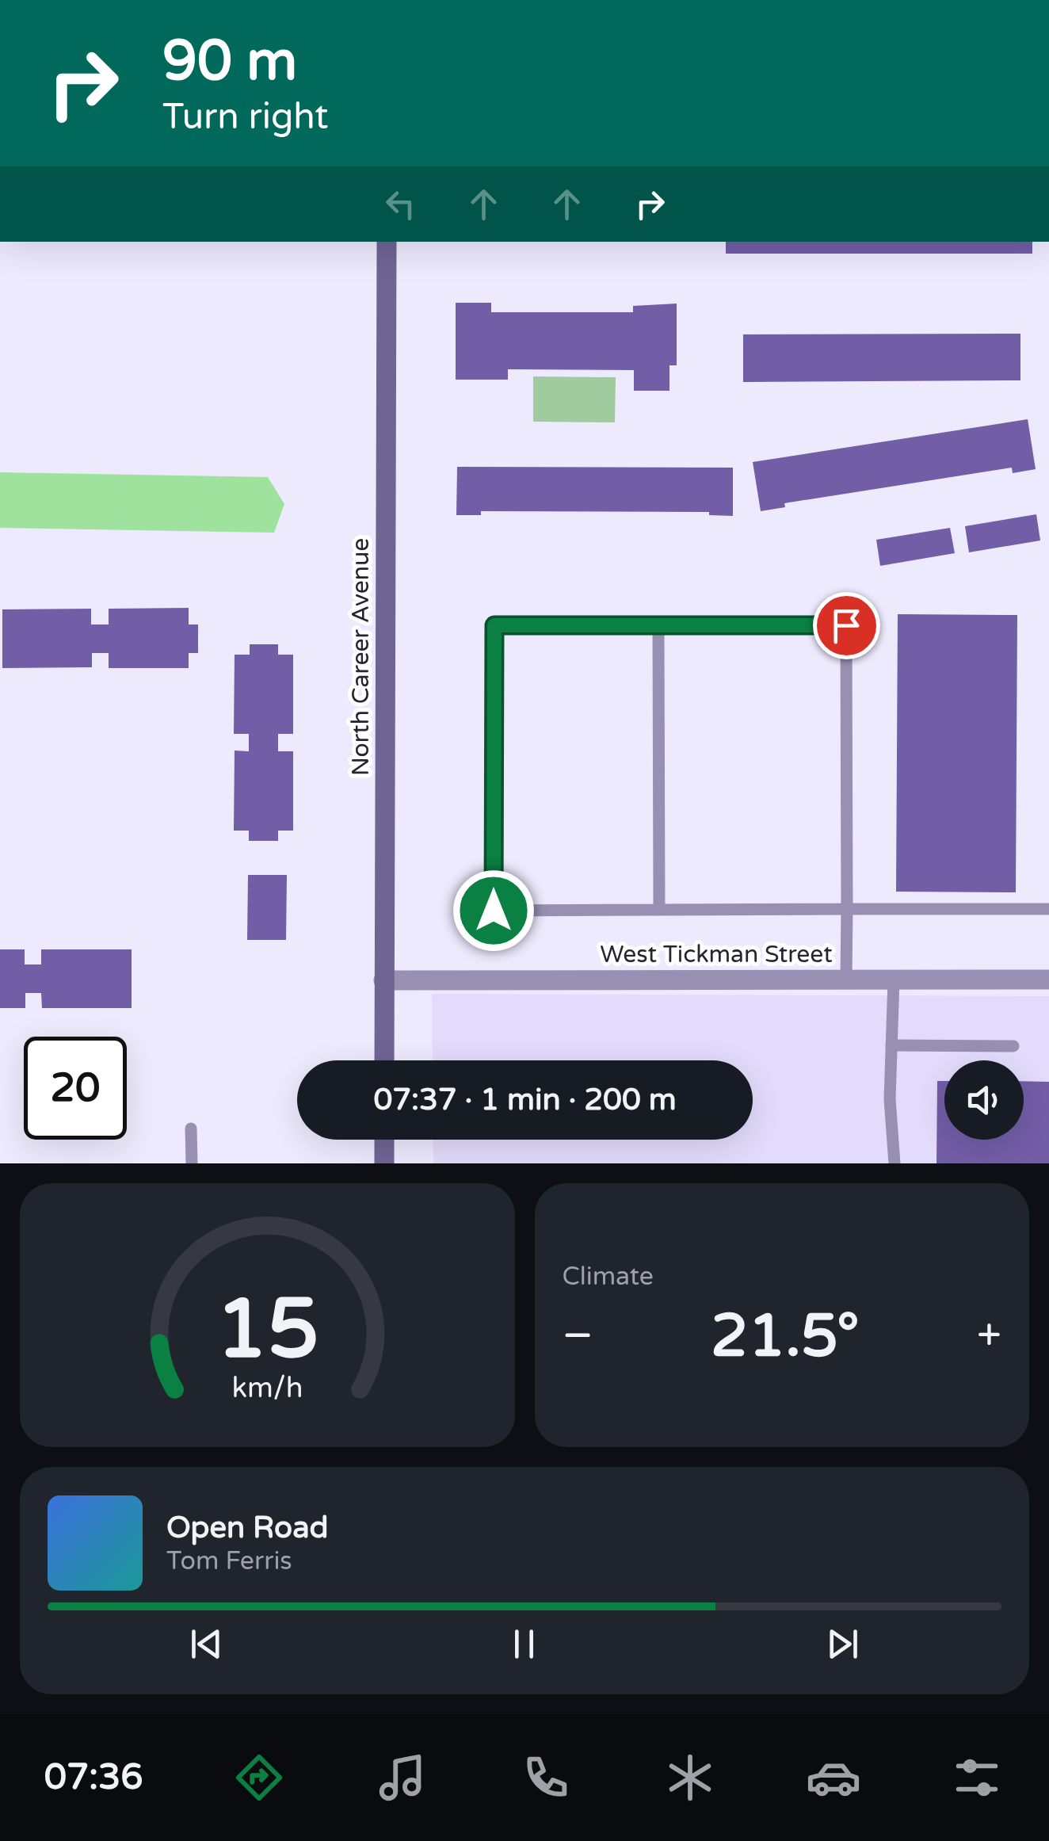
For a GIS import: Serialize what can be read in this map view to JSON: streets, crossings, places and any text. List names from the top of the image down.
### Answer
{
  "streets": {
    "street": ["North Career Avenue", "West Tickman Street"]
  },
  "crossings": [
    ["North Career Avenue", "West Tickman Street"]
  ],
  "page": {
    "turn": ["90 m", "Turn right"],
    "limit": "20",
    "trip": "07:37 · 1 min · 200 m",
    "tile": "Climate",
    "heat": ["−", "21.5°", "+"],
    "song": ["Open Road", "Tom Ferris"],
    "tabs": "07:36",
    "gauge": ["15", "km/h"]
  }
}
